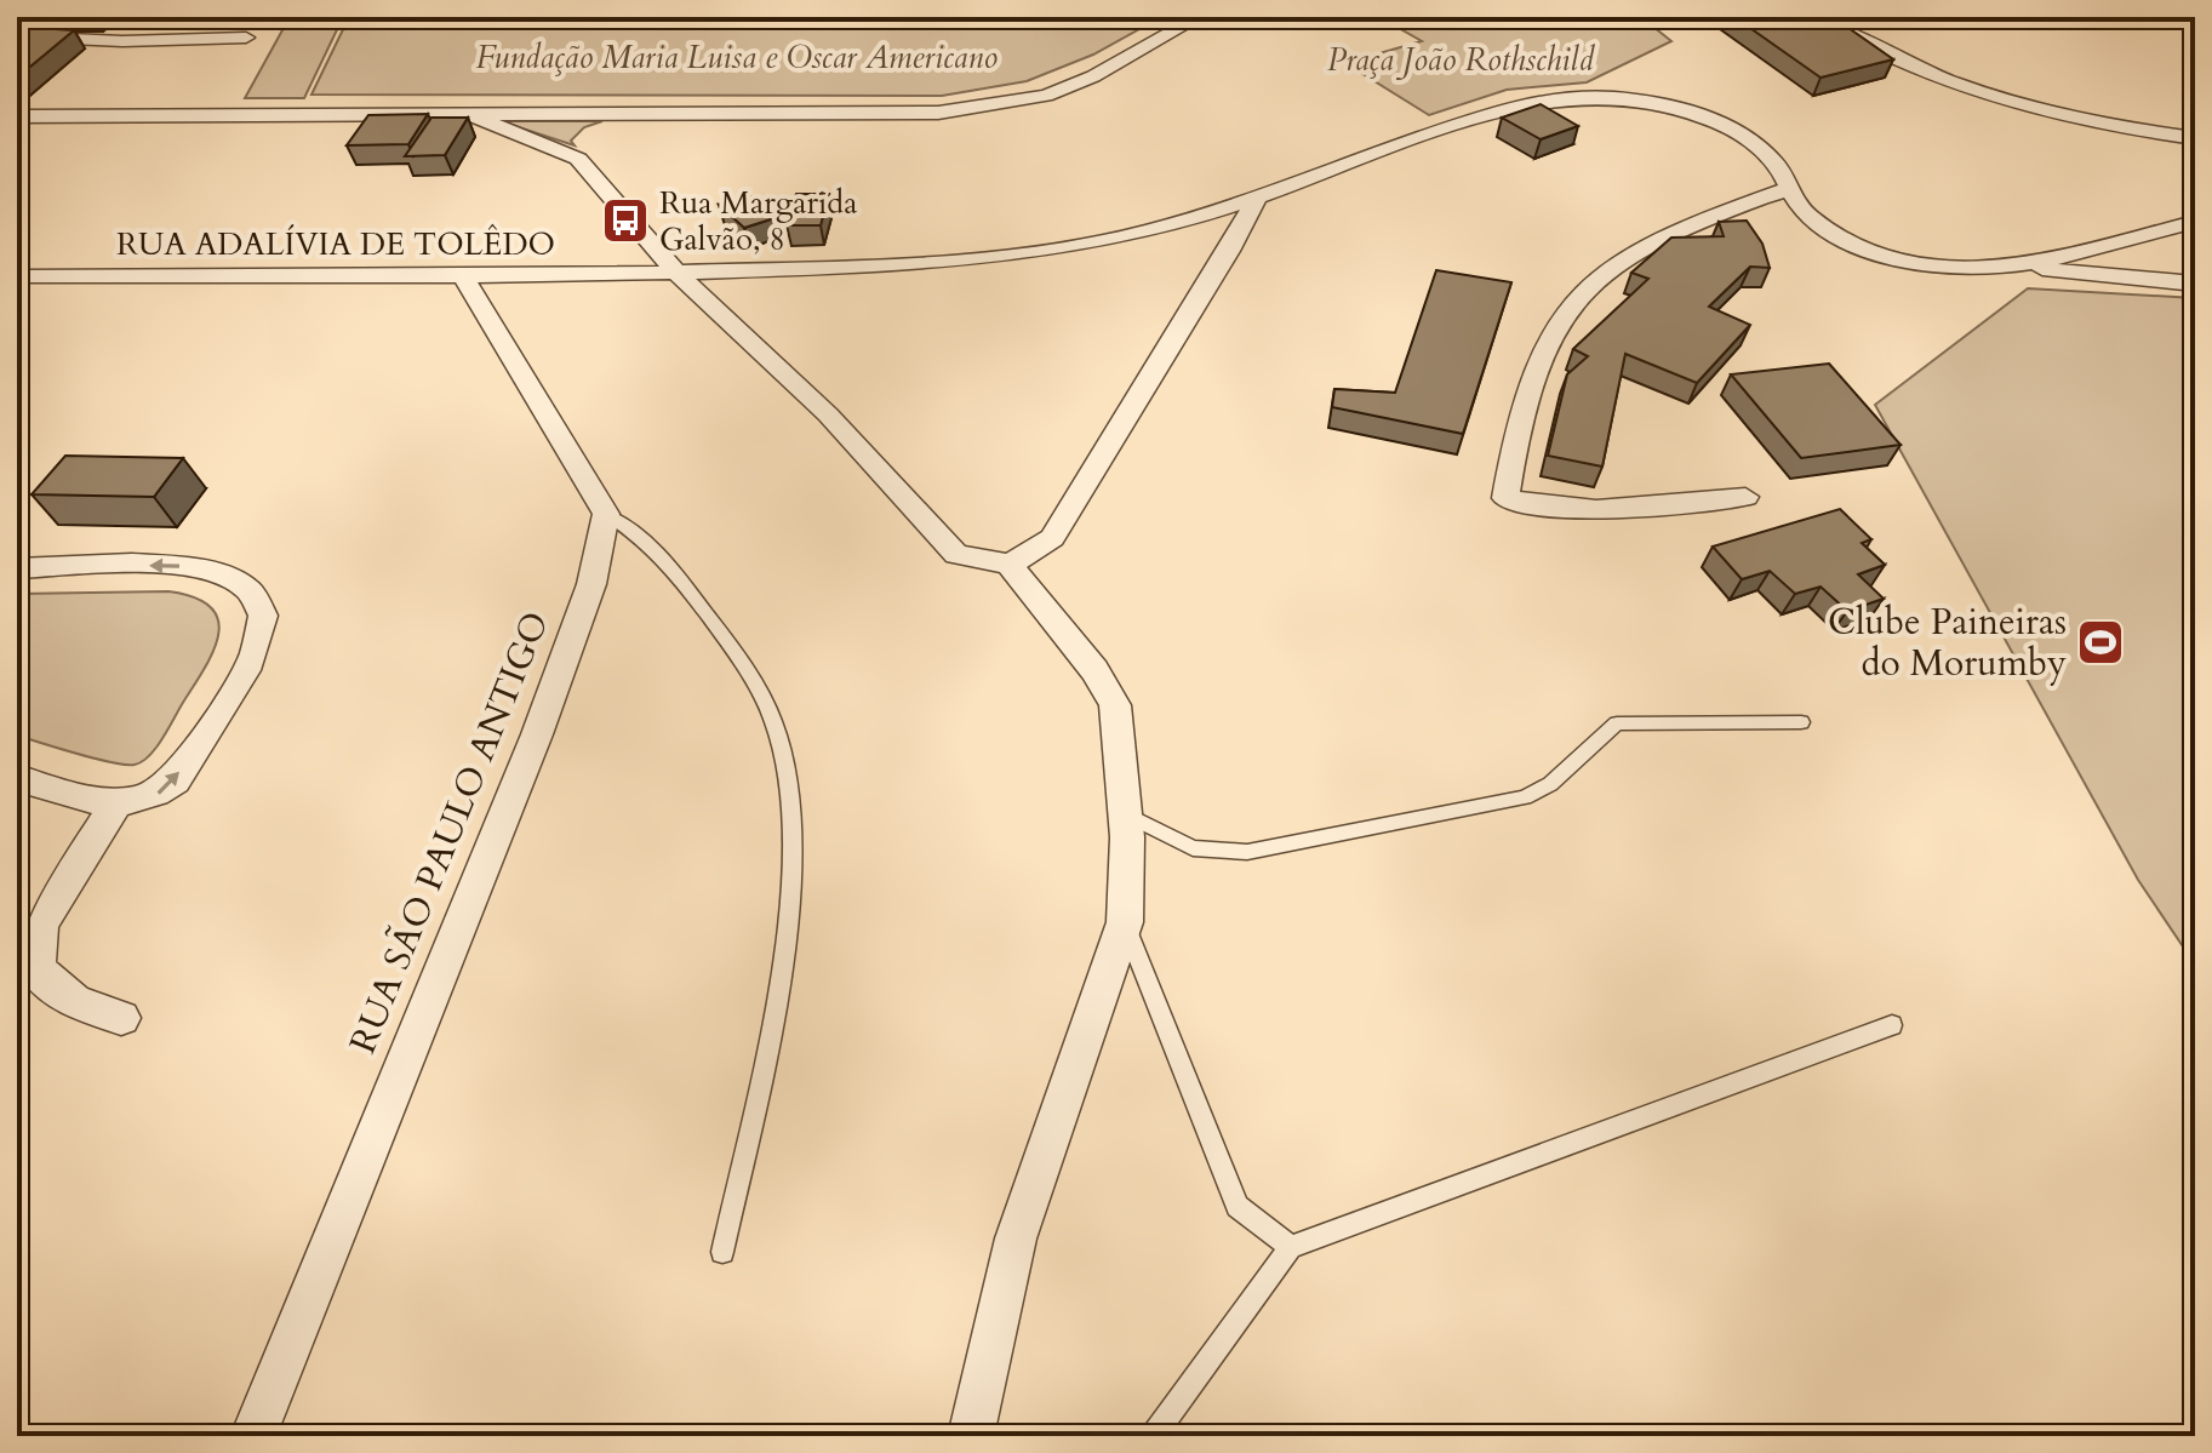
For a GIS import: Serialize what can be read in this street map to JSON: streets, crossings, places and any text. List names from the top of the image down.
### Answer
{
  "streets": {
    "street": ["RUA ADALÍVIA DE TOLÊDO", "RUA SÃO PAULO ANTIGO"]
  },
  "parks": ["Fundação Maria Luisa e Oscar Americano", "Praça João Rothschild"],
  "places": {
    "bus stop": ["Rua Margarida Galvão, 8"],
    "sports": ["Clube Paineiras do Morumby"]
  }
}
